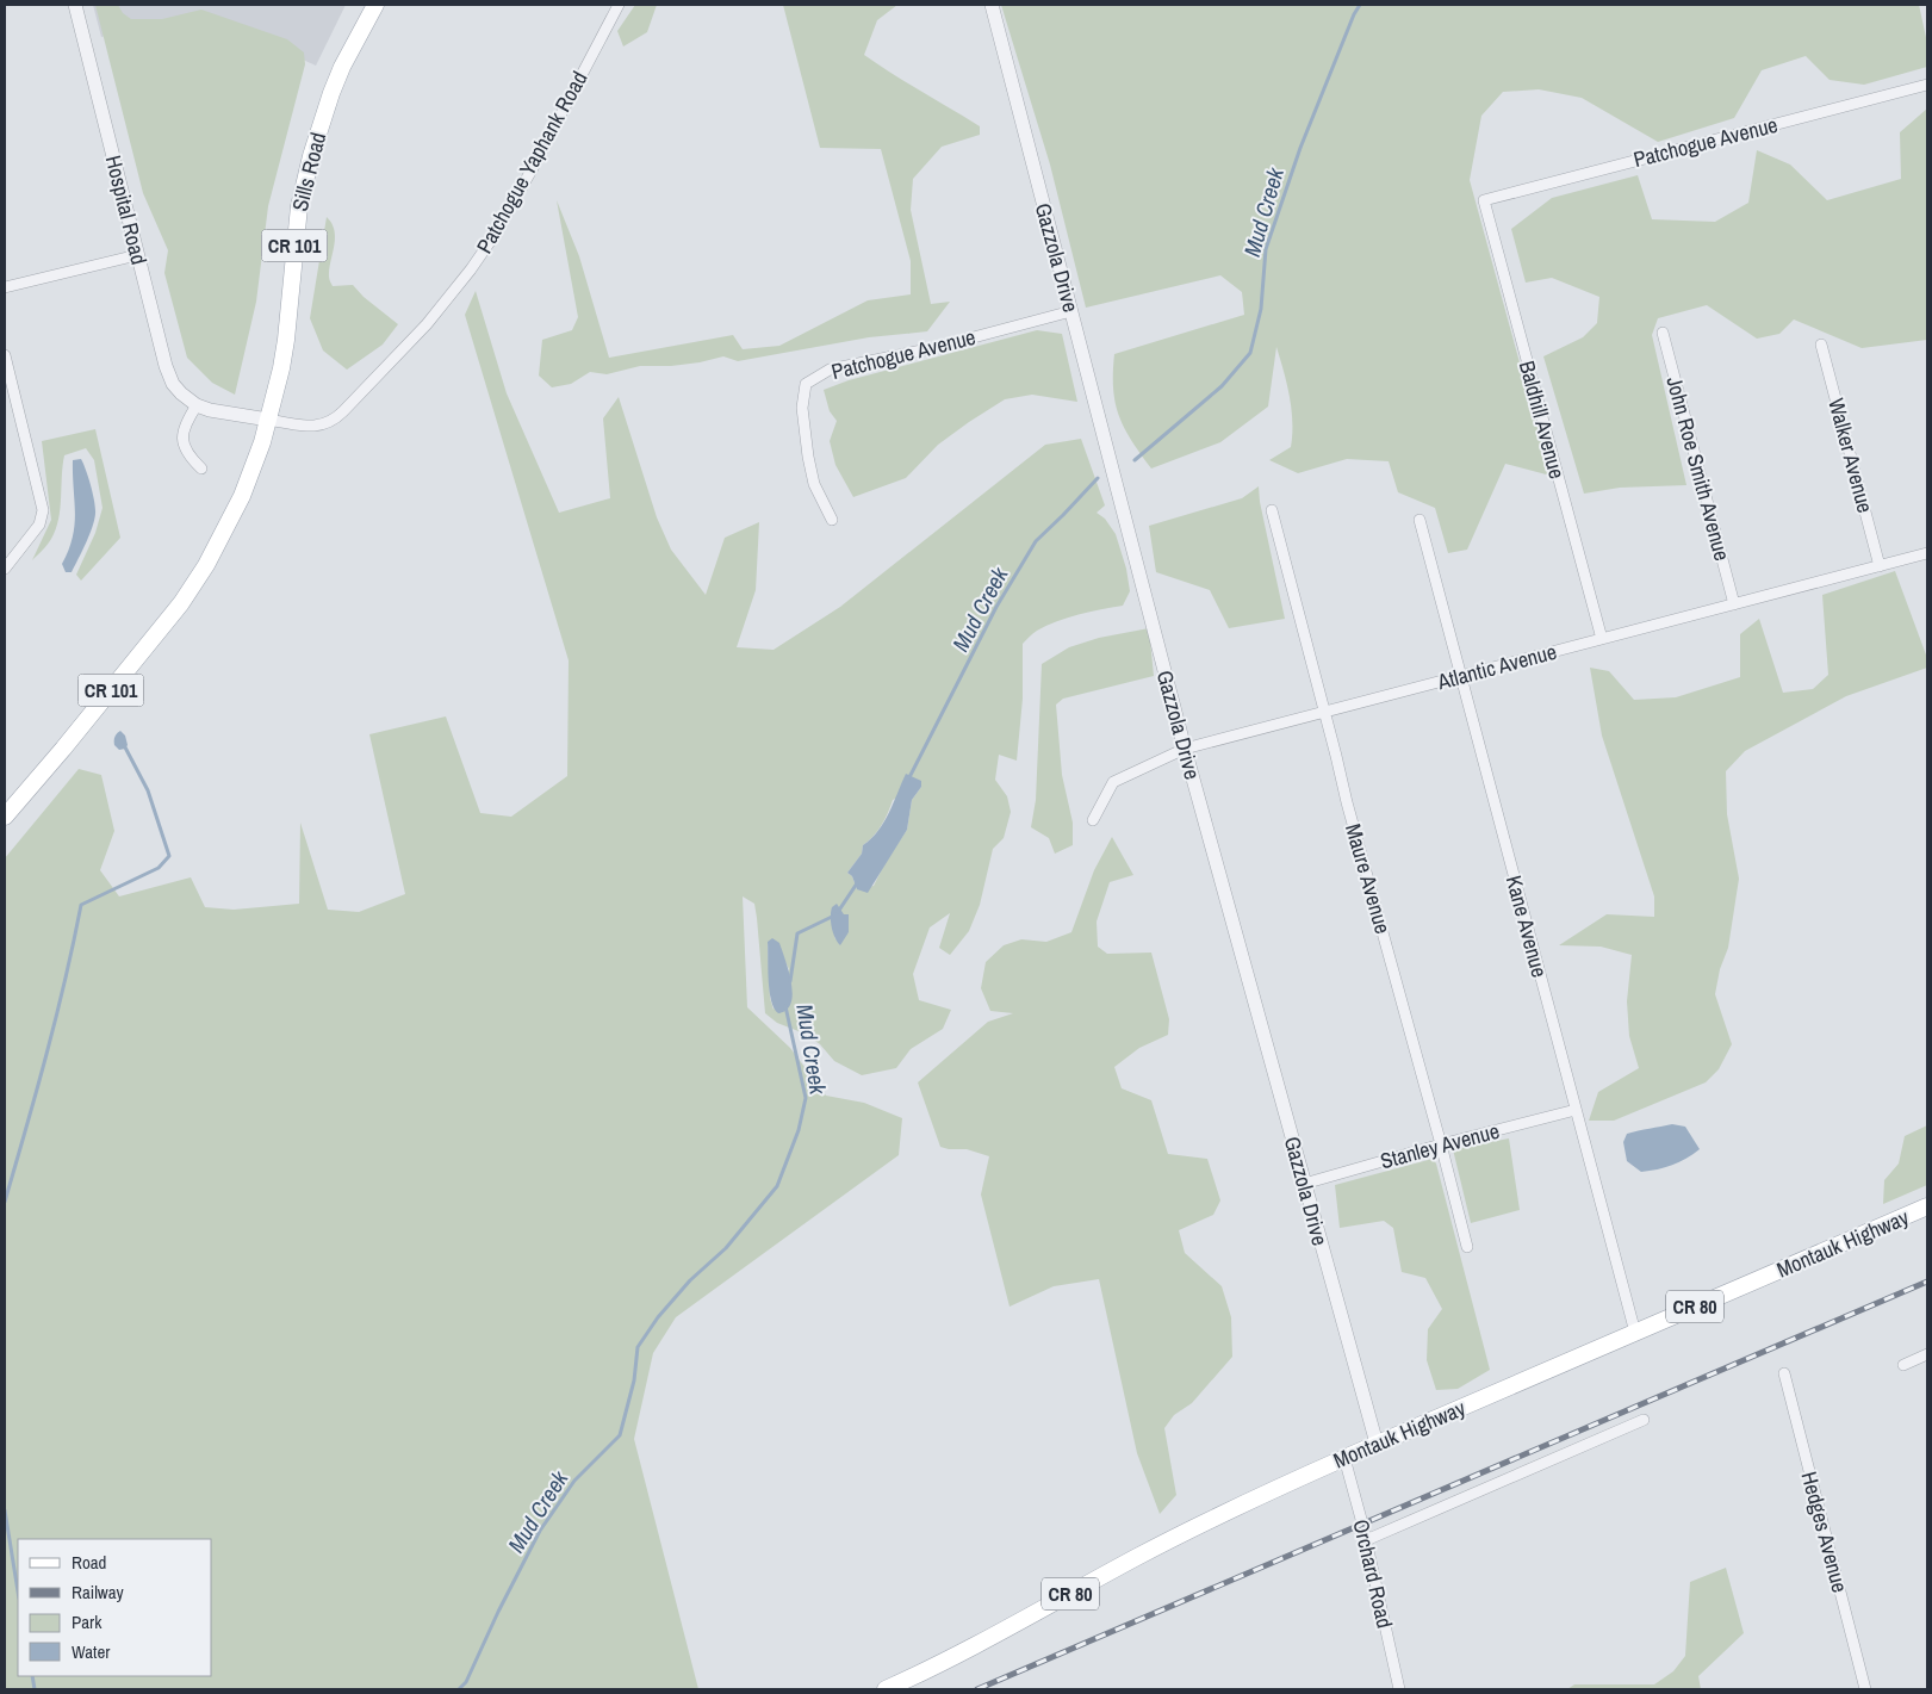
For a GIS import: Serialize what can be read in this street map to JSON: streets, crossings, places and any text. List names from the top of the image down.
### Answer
{
  "streets": {
    "main road": [
      "Sills Road",
      "CR 101",
      "Montauk Highway",
      "CR 80"
    ],
    "street": [
      "Patchogue Avenue",
      "Patchogue Yaphank Road",
      "Hospital Road",
      "Gazzola Drive",
      "Baldhill Avenue",
      "Walker Avenue",
      "John Roe Smith Avenue",
      "Atlantic Avenue",
      "Maure Avenue",
      "Kane Avenue",
      "Stanley Avenue",
      "Hedges Avenue",
      "Orchard Road"
    ]
  },
  "crossings": [
    ["Patchogue Avenue", "Gazzola Drive"],
    ["Patchogue Avenue", "Baldhill Avenue"],
    ["Patchogue Yaphank Road", "Sills Road"],
    ["Patchogue Yaphank Road", "Hospital Road"],
    ["Patchogue Yaphank Road", "CR 101"],
    ["Sills Road", "Hospital Road"],
    ["Sills Road", "CR 101"],
    ["Hospital Road", "CR 101"],
    ["Gazzola Drive", "Atlantic Avenue"],
    ["Gazzola Drive", "Stanley Avenue"],
    ["Gazzola Drive", "Montauk Highway"],
    ["Baldhill Avenue", "Atlantic Avenue"],
    ["Walker Avenue", "Atlantic Avenue"],
    ["John Roe Smith Avenue", "Atlantic Avenue"],
    ["Atlantic Avenue", "Maure Avenue"],
    ["Atlantic Avenue", "Kane Avenue"],
    ["Maure Avenue", "Stanley Avenue"],
    ["Kane Avenue", "Stanley Avenue"],
    ["Kane Avenue", "Montauk Highway"],
    ["Montauk Highway", "Orchard Road"]
  ],
  "water": ["Mud Creek"],
  "legend": [
    "Road",
    "Railway",
    "Park",
    "Water"
  ]
}
